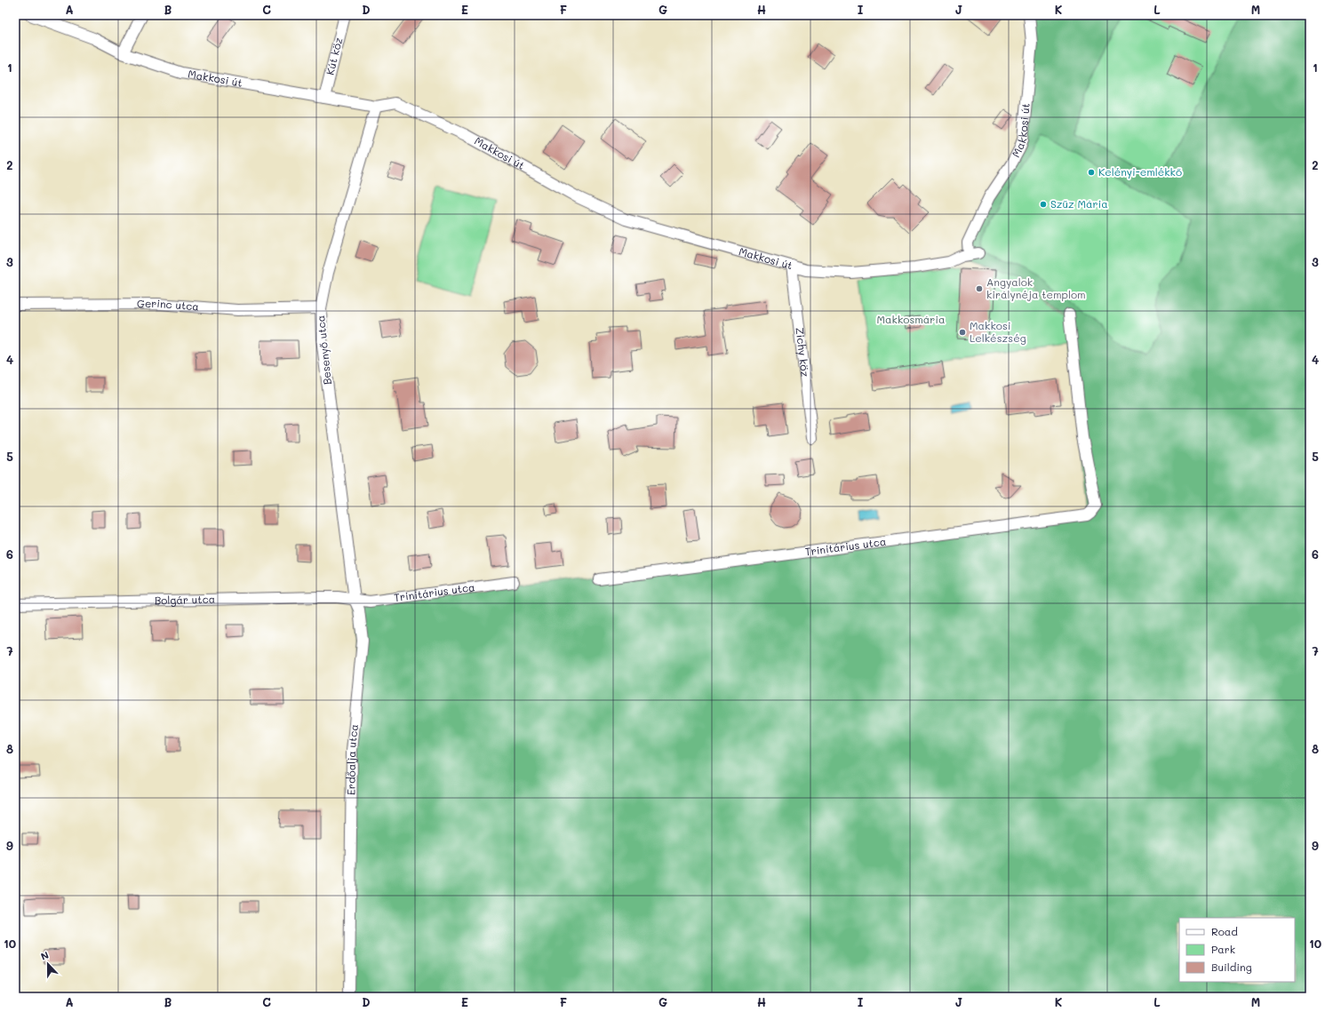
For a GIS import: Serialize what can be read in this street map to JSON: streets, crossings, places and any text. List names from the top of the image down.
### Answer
{
  "streets": {
    "street": [
      "Kút köz",
      "Makkosi út",
      "Gerinc utca",
      "Besenyő utca",
      "Zichy köz",
      "Trinitárius utca",
      "Bolgár utca",
      "Erdőalja utca"
    ]
  },
  "crossings": [
    ["Kút köz", "Makkosi út"],
    ["Makkosi út", "Besenyő utca"],
    ["Makkosi út", "Zichy köz"],
    ["Gerinc utca", "Besenyő utca"],
    ["Besenyő utca", "Trinitárius utca"],
    ["Besenyő utca", "Bolgár utca"],
    ["Besenyő utca", "Erdőalja utca"],
    ["Trinitárius utca", "Bolgár utca"],
    ["Trinitárius utca", "Erdőalja utca"],
    ["Bolgár utca", "Erdőalja utca"]
  ],
  "parks": ["Makkosmária"],
  "places": [
    "Kelényi-emlékkő",
    "Szűz Mária",
    "Angyalok királynéja templom",
    "Makkosi Lelkészség"
  ],
  "legend": ["Road", "Park", "Building"],
  "north": "top",
  "grid": {
    "columns": [
      "A",
      "B",
      "C",
      "D",
      "E",
      "F",
      "G",
      "H",
      "I",
      "J",
      "K",
      "L",
      "M"
    ],
    "rows": [
      "1",
      "2",
      "3",
      "4",
      "5",
      "6",
      "7",
      "8",
      "9",
      "10"
    ]
  }
}
